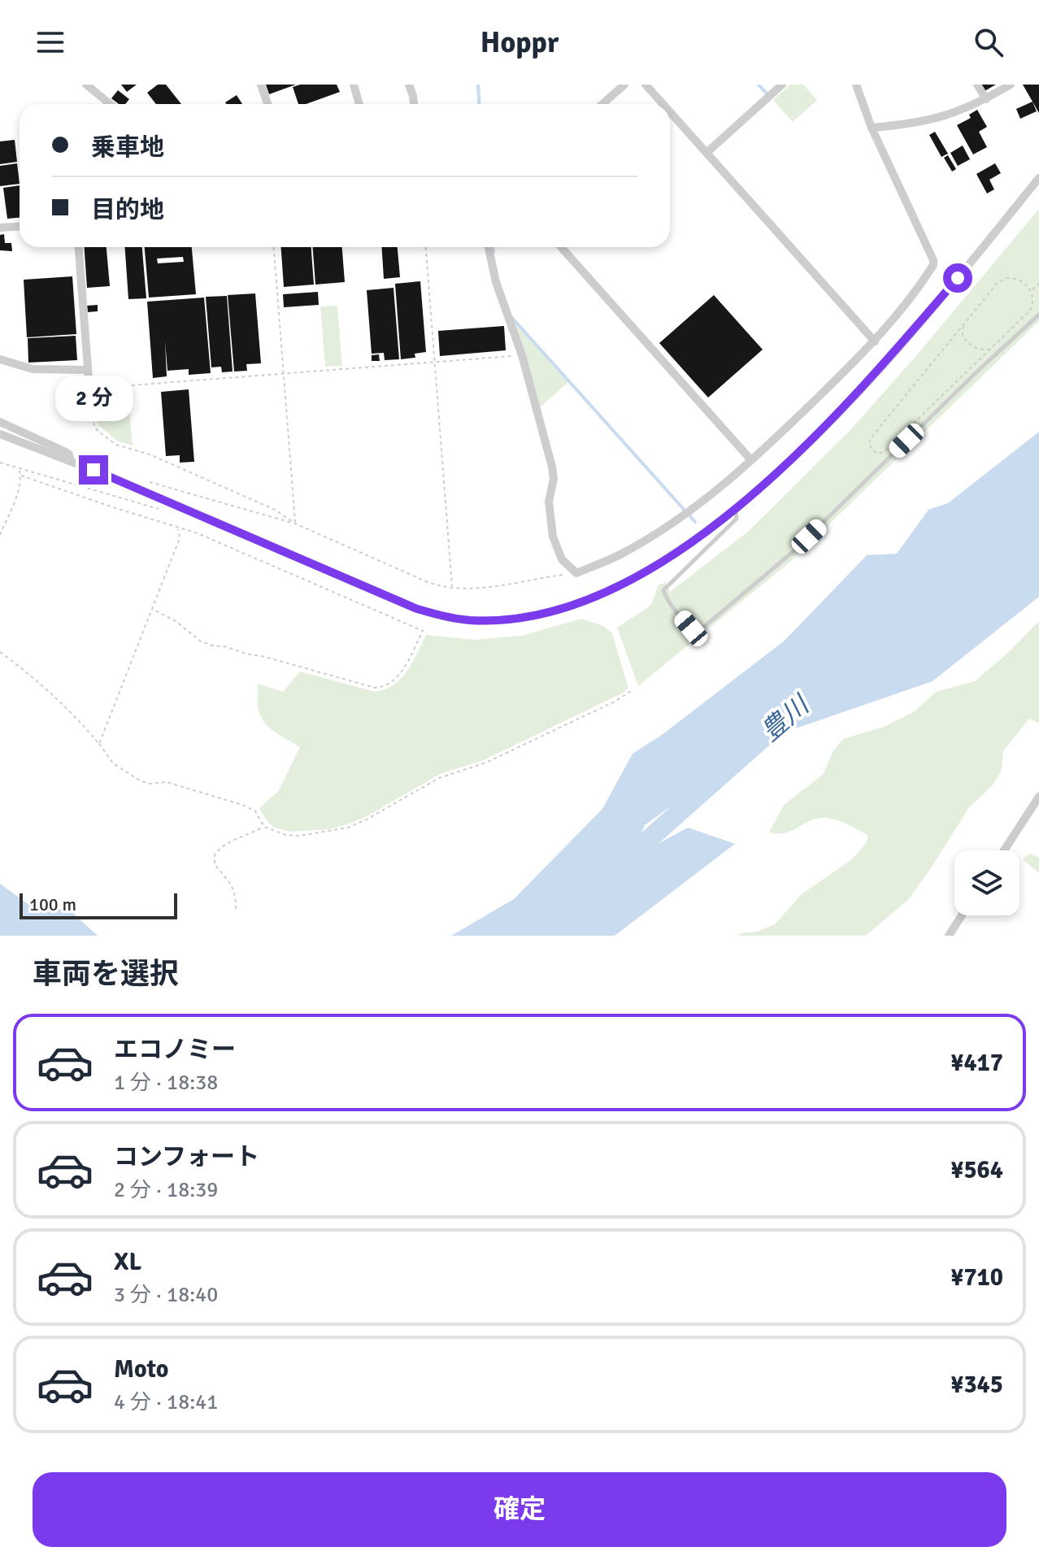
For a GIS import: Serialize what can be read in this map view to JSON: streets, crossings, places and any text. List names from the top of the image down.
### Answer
{
  "water": ["豊川"],
  "scale_bar": "100 m",
  "page": {
    "header": "Hoppr",
    "banner": ["乗車地", "目的地"],
    "bubble": "2 分",
    "scale": "100 m",
    "heading": "車両を選択",
    "list": [
      {
        "name": "エコノミー",
        "note": "1 分 · 18:38",
        "value": "¥417"
      },
      {
        "name": "コンフォート",
        "note": "2 分 · 18:39",
        "value": "¥564"
      },
      {
        "name": "XL",
        "note": "3 分 · 18:40",
        "value": "¥710"
      },
      {
        "name": "Moto",
        "note": "4 分 · 18:41",
        "value": "¥345"
      }
    ],
    "buttons": "確定"
  }
}
